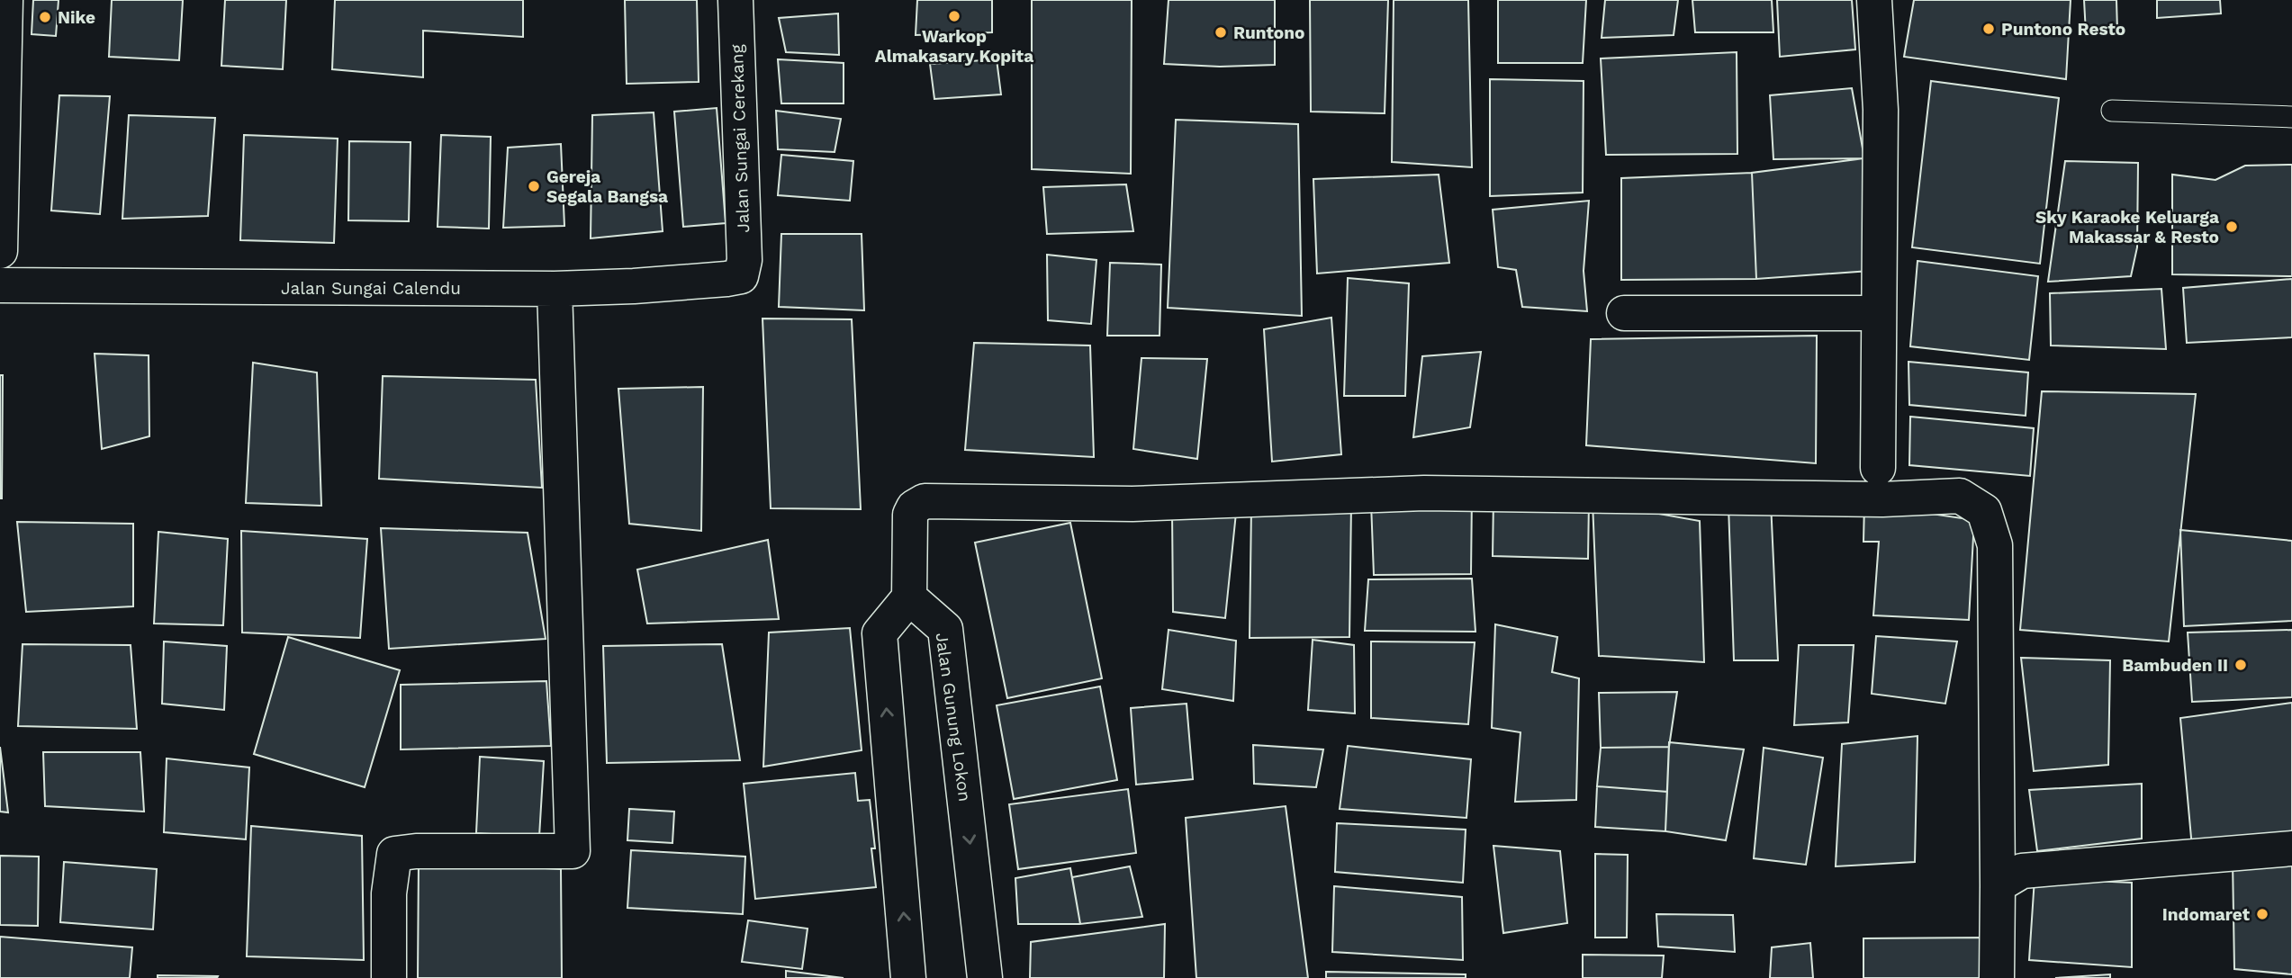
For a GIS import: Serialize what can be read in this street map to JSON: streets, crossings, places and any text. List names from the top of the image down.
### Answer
{
  "streets": {
    "street": ["Jalan Sungai Cerekang", "Jalan Sungai Calendu", "Jalan Gunung Lokon"]
  },
  "crossings": [
    ["Jalan Sungai Cerekang", "Jalan Sungai Calendu"]
  ],
  "places": [
    "Warkop Almakasary Kopita",
    "Nike",
    "Puntono Resto",
    "Runtono",
    "Gereja Segala Bangsa",
    "Sky Karaoke Keluarga Makassar & Resto",
    "Bambuden II",
    "Indomaret"
  ]
}
